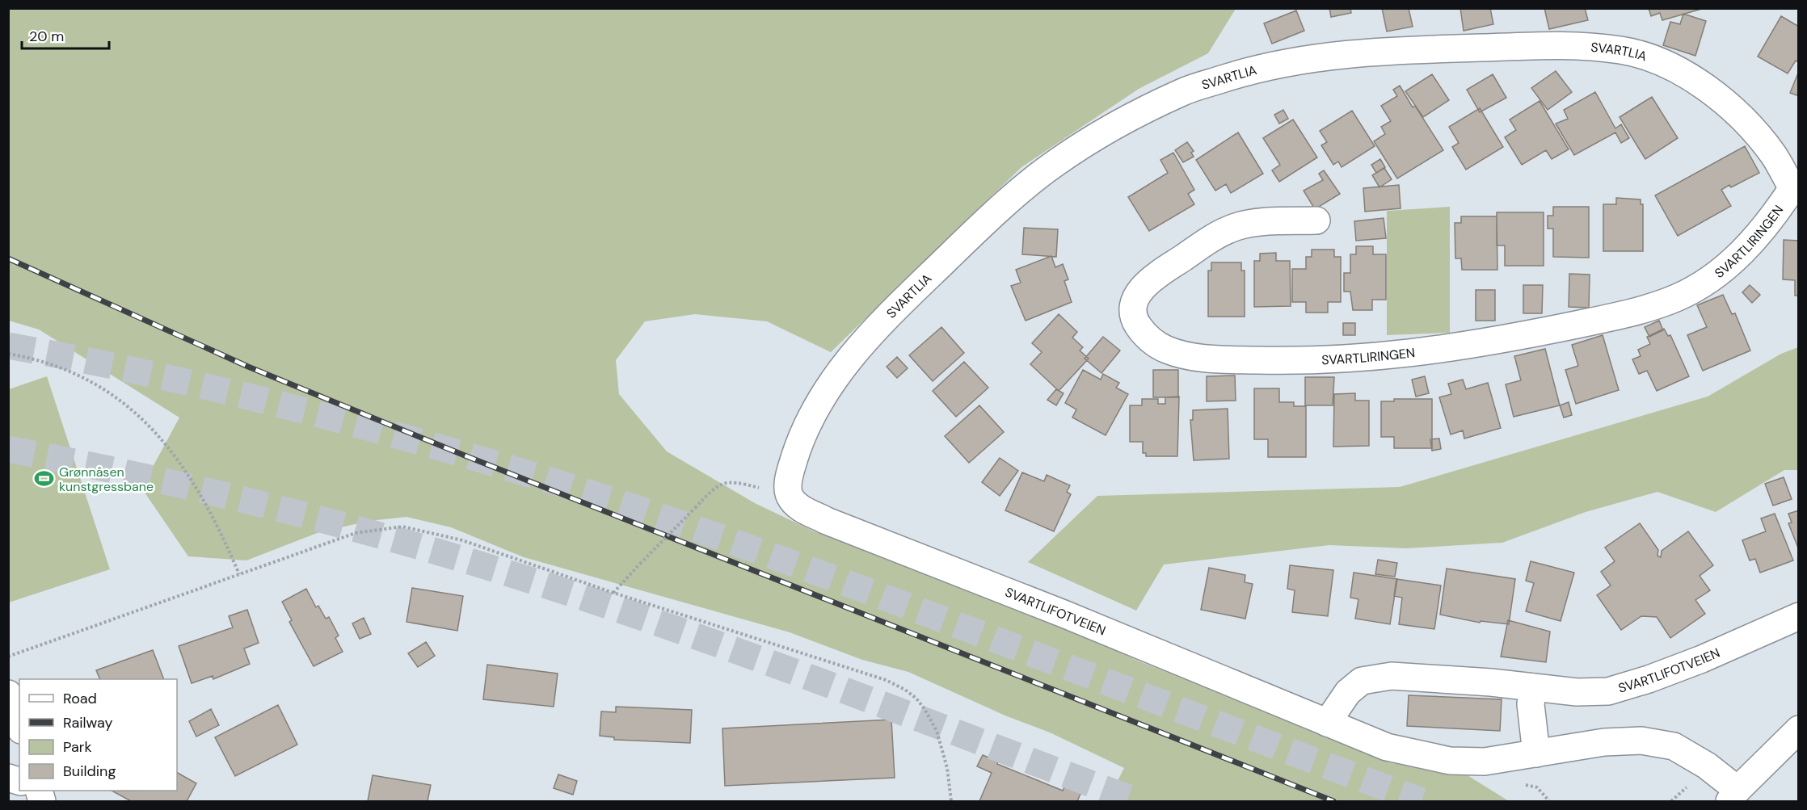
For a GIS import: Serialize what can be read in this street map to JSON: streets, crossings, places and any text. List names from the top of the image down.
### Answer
{
  "streets": {
    "street": ["SVARTLIA", "SVARTLIRINGEN", "SVARTLIFOTVEIEN"]
  },
  "crossings": [
    ["SVARTLIA", "SVARTLIRINGEN"],
    ["SVARTLIA", "SVARTLIFOTVEIEN"]
  ],
  "places": {
    "sports": ["Grønnåsen kunstgressbane"]
  },
  "legend": [
    "Road",
    "Railway",
    "Park",
    "Building"
  ],
  "scale_bar": "20 m"
}
